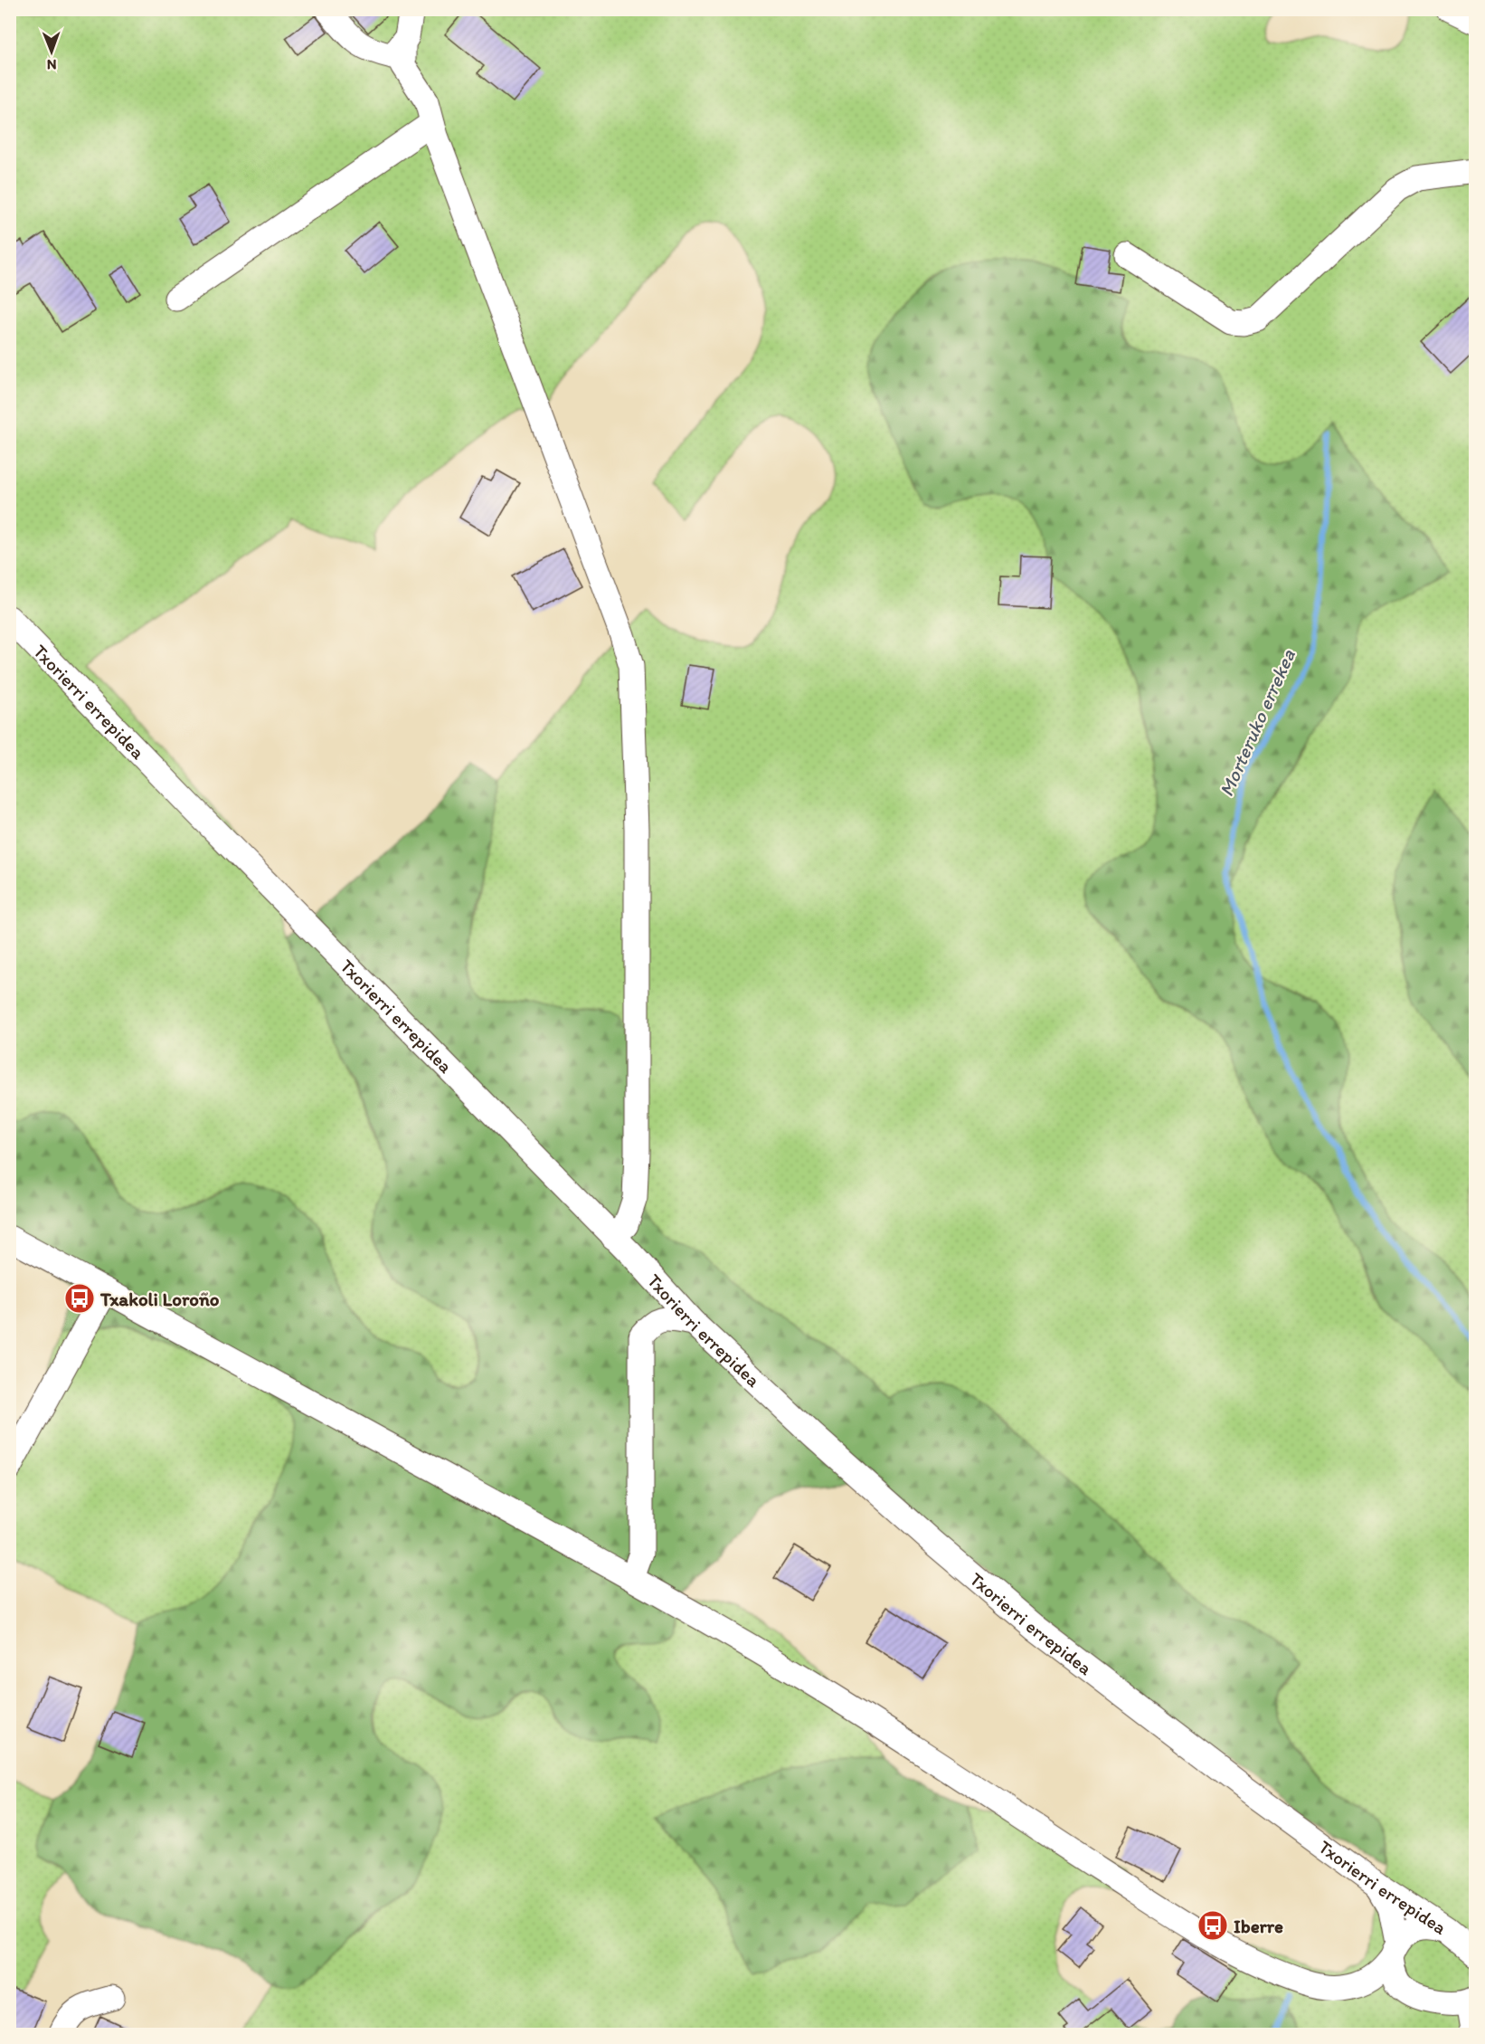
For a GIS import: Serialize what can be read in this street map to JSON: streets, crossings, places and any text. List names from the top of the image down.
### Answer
{
  "streets": {
    "street": ["Txorierri errepidea"]
  },
  "water": ["Morteruko errekea"],
  "places": {
    "bus stop": ["Txakoli Loroño", "Iberre"]
  },
  "north": "bottom"
}
